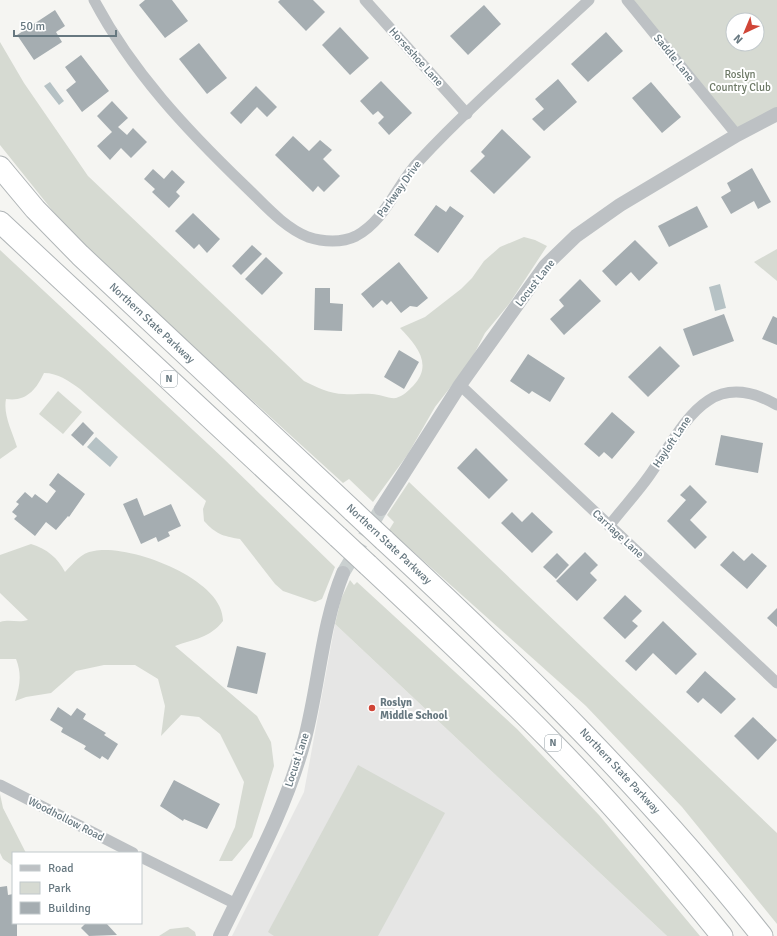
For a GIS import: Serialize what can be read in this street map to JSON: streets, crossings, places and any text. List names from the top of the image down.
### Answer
{
  "streets": {
    "highway": ["Northern State Parkway", "N"],
    "street": [
      "Horseshoe Lane",
      "Saddle Lane",
      "Parkway Drive",
      "Locust Lane",
      "Hayloft Lane",
      "Carriage Lane",
      "Woodhollow Road"
    ]
  },
  "crossings": [
    ["Horseshoe Lane", "Parkway Drive"],
    ["Saddle Lane", "Locust Lane"],
    ["Locust Lane", "Carriage Lane"],
    ["Hayloft Lane", "Carriage Lane"]
  ],
  "parks": ["Roslyn Country Club"],
  "places": ["Roslyn Middle School"],
  "legend": ["Road", "Park", "Building"],
  "scale_bar": "50 m",
  "north": "bottom left"
}
